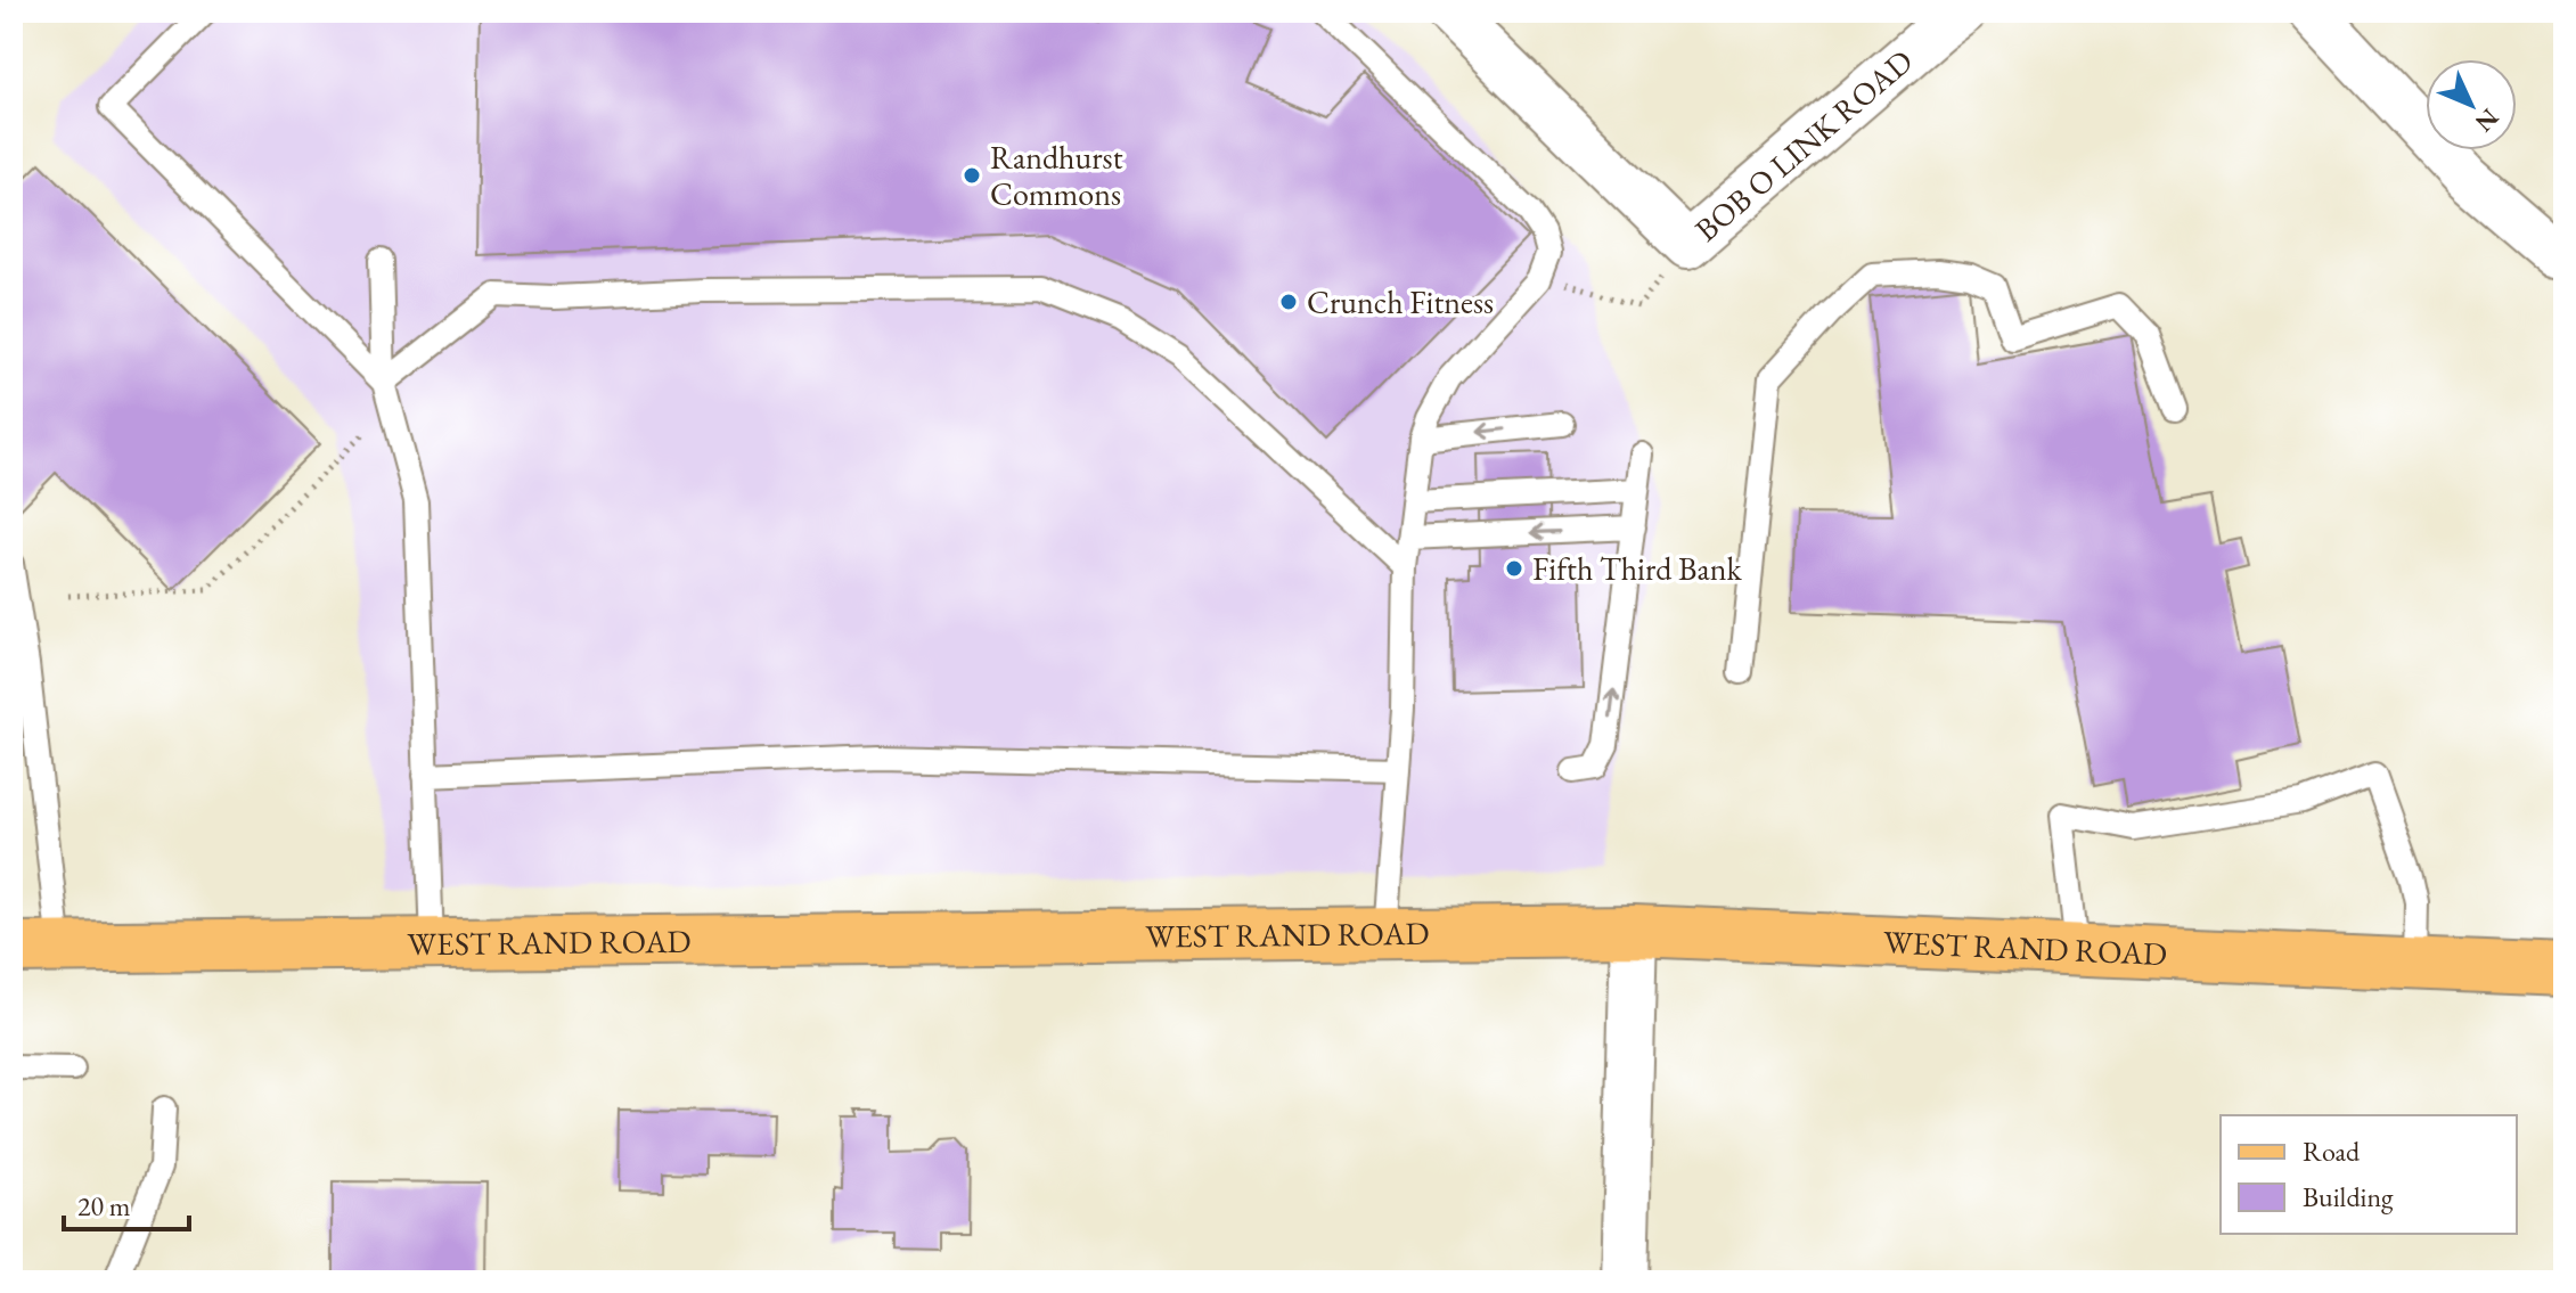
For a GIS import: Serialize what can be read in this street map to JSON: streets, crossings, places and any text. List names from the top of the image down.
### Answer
{
  "streets": {
    "main road": ["WEST RAND ROAD"],
    "street": ["BOB O LINK ROAD"]
  },
  "places": ["Randhurst Commons", "Crunch Fitness", "Fifth Third Bank"],
  "legend": ["Road", "Building"],
  "scale_bar": "20 m",
  "north": "bottom right"
}
